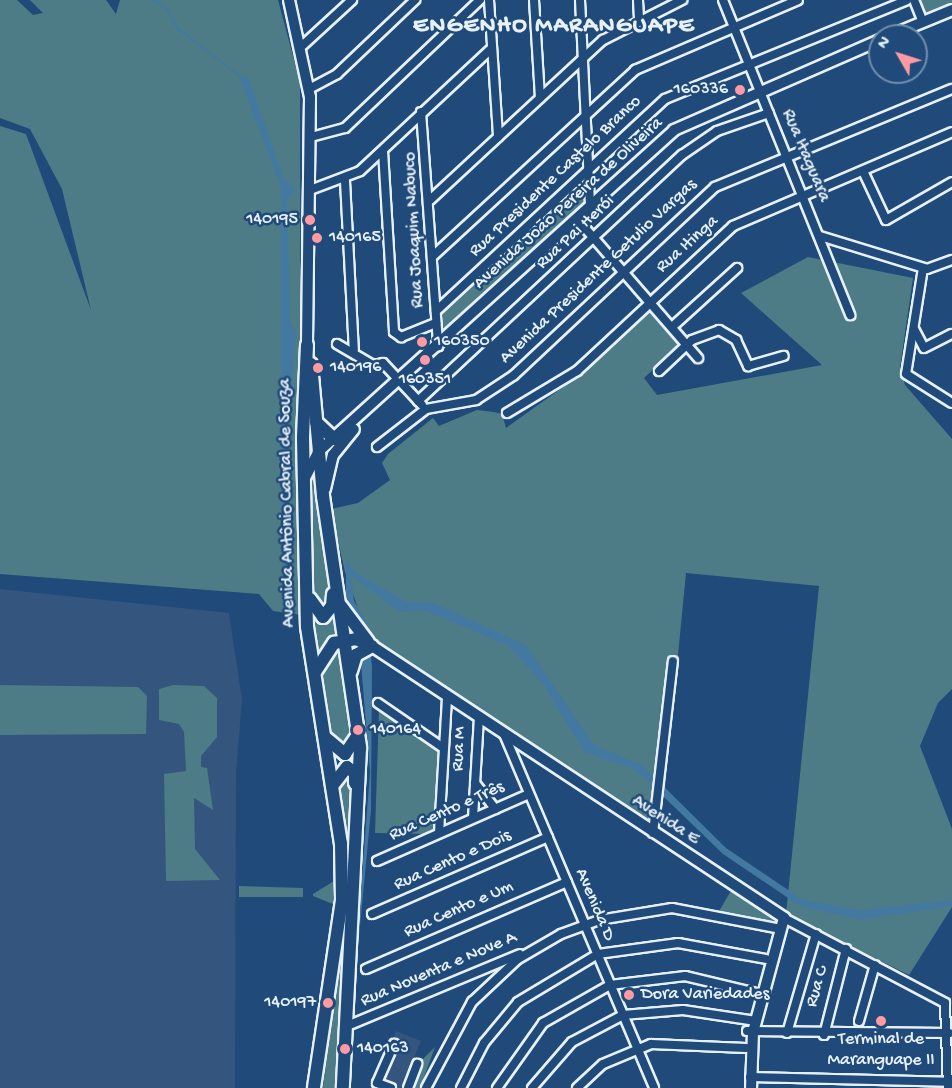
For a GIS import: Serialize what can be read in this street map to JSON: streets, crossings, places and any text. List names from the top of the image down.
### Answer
{
  "streets": {
    "highway": ["Avenida Antônio Cabral de Souza"],
    "main road": ["Avenida João Pereira de Oliveira", "Avenida E"],
    "street": [
      "Rua Itaguara",
      "Rua Presidente Castelo Branco",
      "Rua Joaquim Nabuco",
      "Rua Pai Herói",
      "Rua Itinga",
      "Avenida Presidente Getulio Vargas",
      "Rua M",
      "Rua Cento e Três",
      "Rua Cento e Dois",
      "Avenida D",
      "Rua Cento e Um",
      "Rua Noventa e Nove A",
      "Rua C"
    ]
  },
  "crossings": [
    ["Rua Itaguara", "Rua Presidente Castelo Branco"],
    ["Rua Itaguara", "Avenida João Pereira de Oliveira"],
    ["Rua Itaguara", "Rua Pai Herói"],
    ["Rua Itaguara", "Rua Itinga"],
    ["Rua Itaguara", "Avenida Presidente Getulio Vargas"],
    ["Rua Presidente Castelo Branco", "Rua Joaquim Nabuco"],
    ["Avenida João Pereira de Oliveira", "Rua Joaquim Nabuco"],
    ["Avenida João Pereira de Oliveira", "Avenida Antônio Cabral de Souza"],
    ["Avenida Antônio Cabral de Souza", "Rua Noventa e Nove A"],
    ["Rua M", "Rua Cento e Três"],
    ["Rua M", "Avenida E"],
    ["Rua Cento e Três", "Avenida D"],
    ["Avenida E", "Avenida D"],
    ["Avenida E", "Rua C"],
    ["Rua Cento e Dois", "Avenida D"],
    ["Avenida D", "Rua Cento e Um"]
  ],
  "districts": ["ENGENHO MARANGUAPE"],
  "places": [
    "160336",
    "140195",
    "140165",
    "160350",
    "160351",
    "140196",
    "140164",
    "Dora Variedades",
    "140197",
    "Terminal de Maranguape II",
    "140163"
  ],
  "north": "top left"
}
